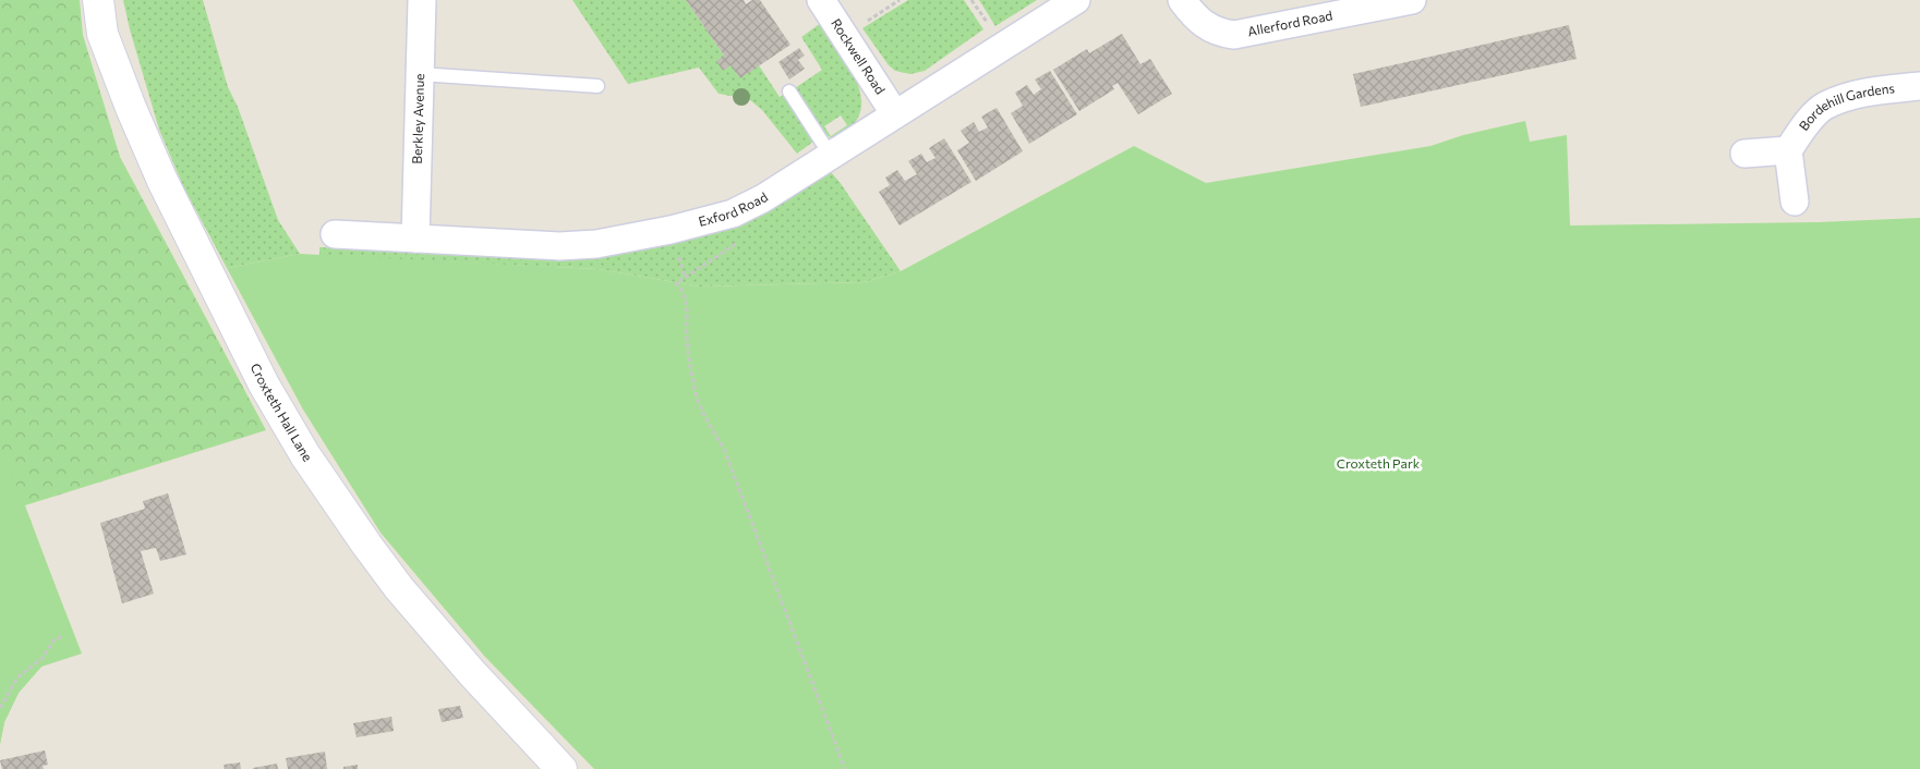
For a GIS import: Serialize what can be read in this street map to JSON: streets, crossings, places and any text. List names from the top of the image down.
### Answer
{
  "streets": {
    "street": [
      "Allerford Road",
      "Rockwell Road",
      "Bordehill Gardens",
      "Berkley Avenue",
      "Exford Road",
      "Croxteth Hall Lane"
    ]
  },
  "crossings": [
    ["Rockwell Road", "Exford Road"],
    ["Berkley Avenue", "Exford Road"]
  ],
  "parks": ["Croxteth Park"]
}
